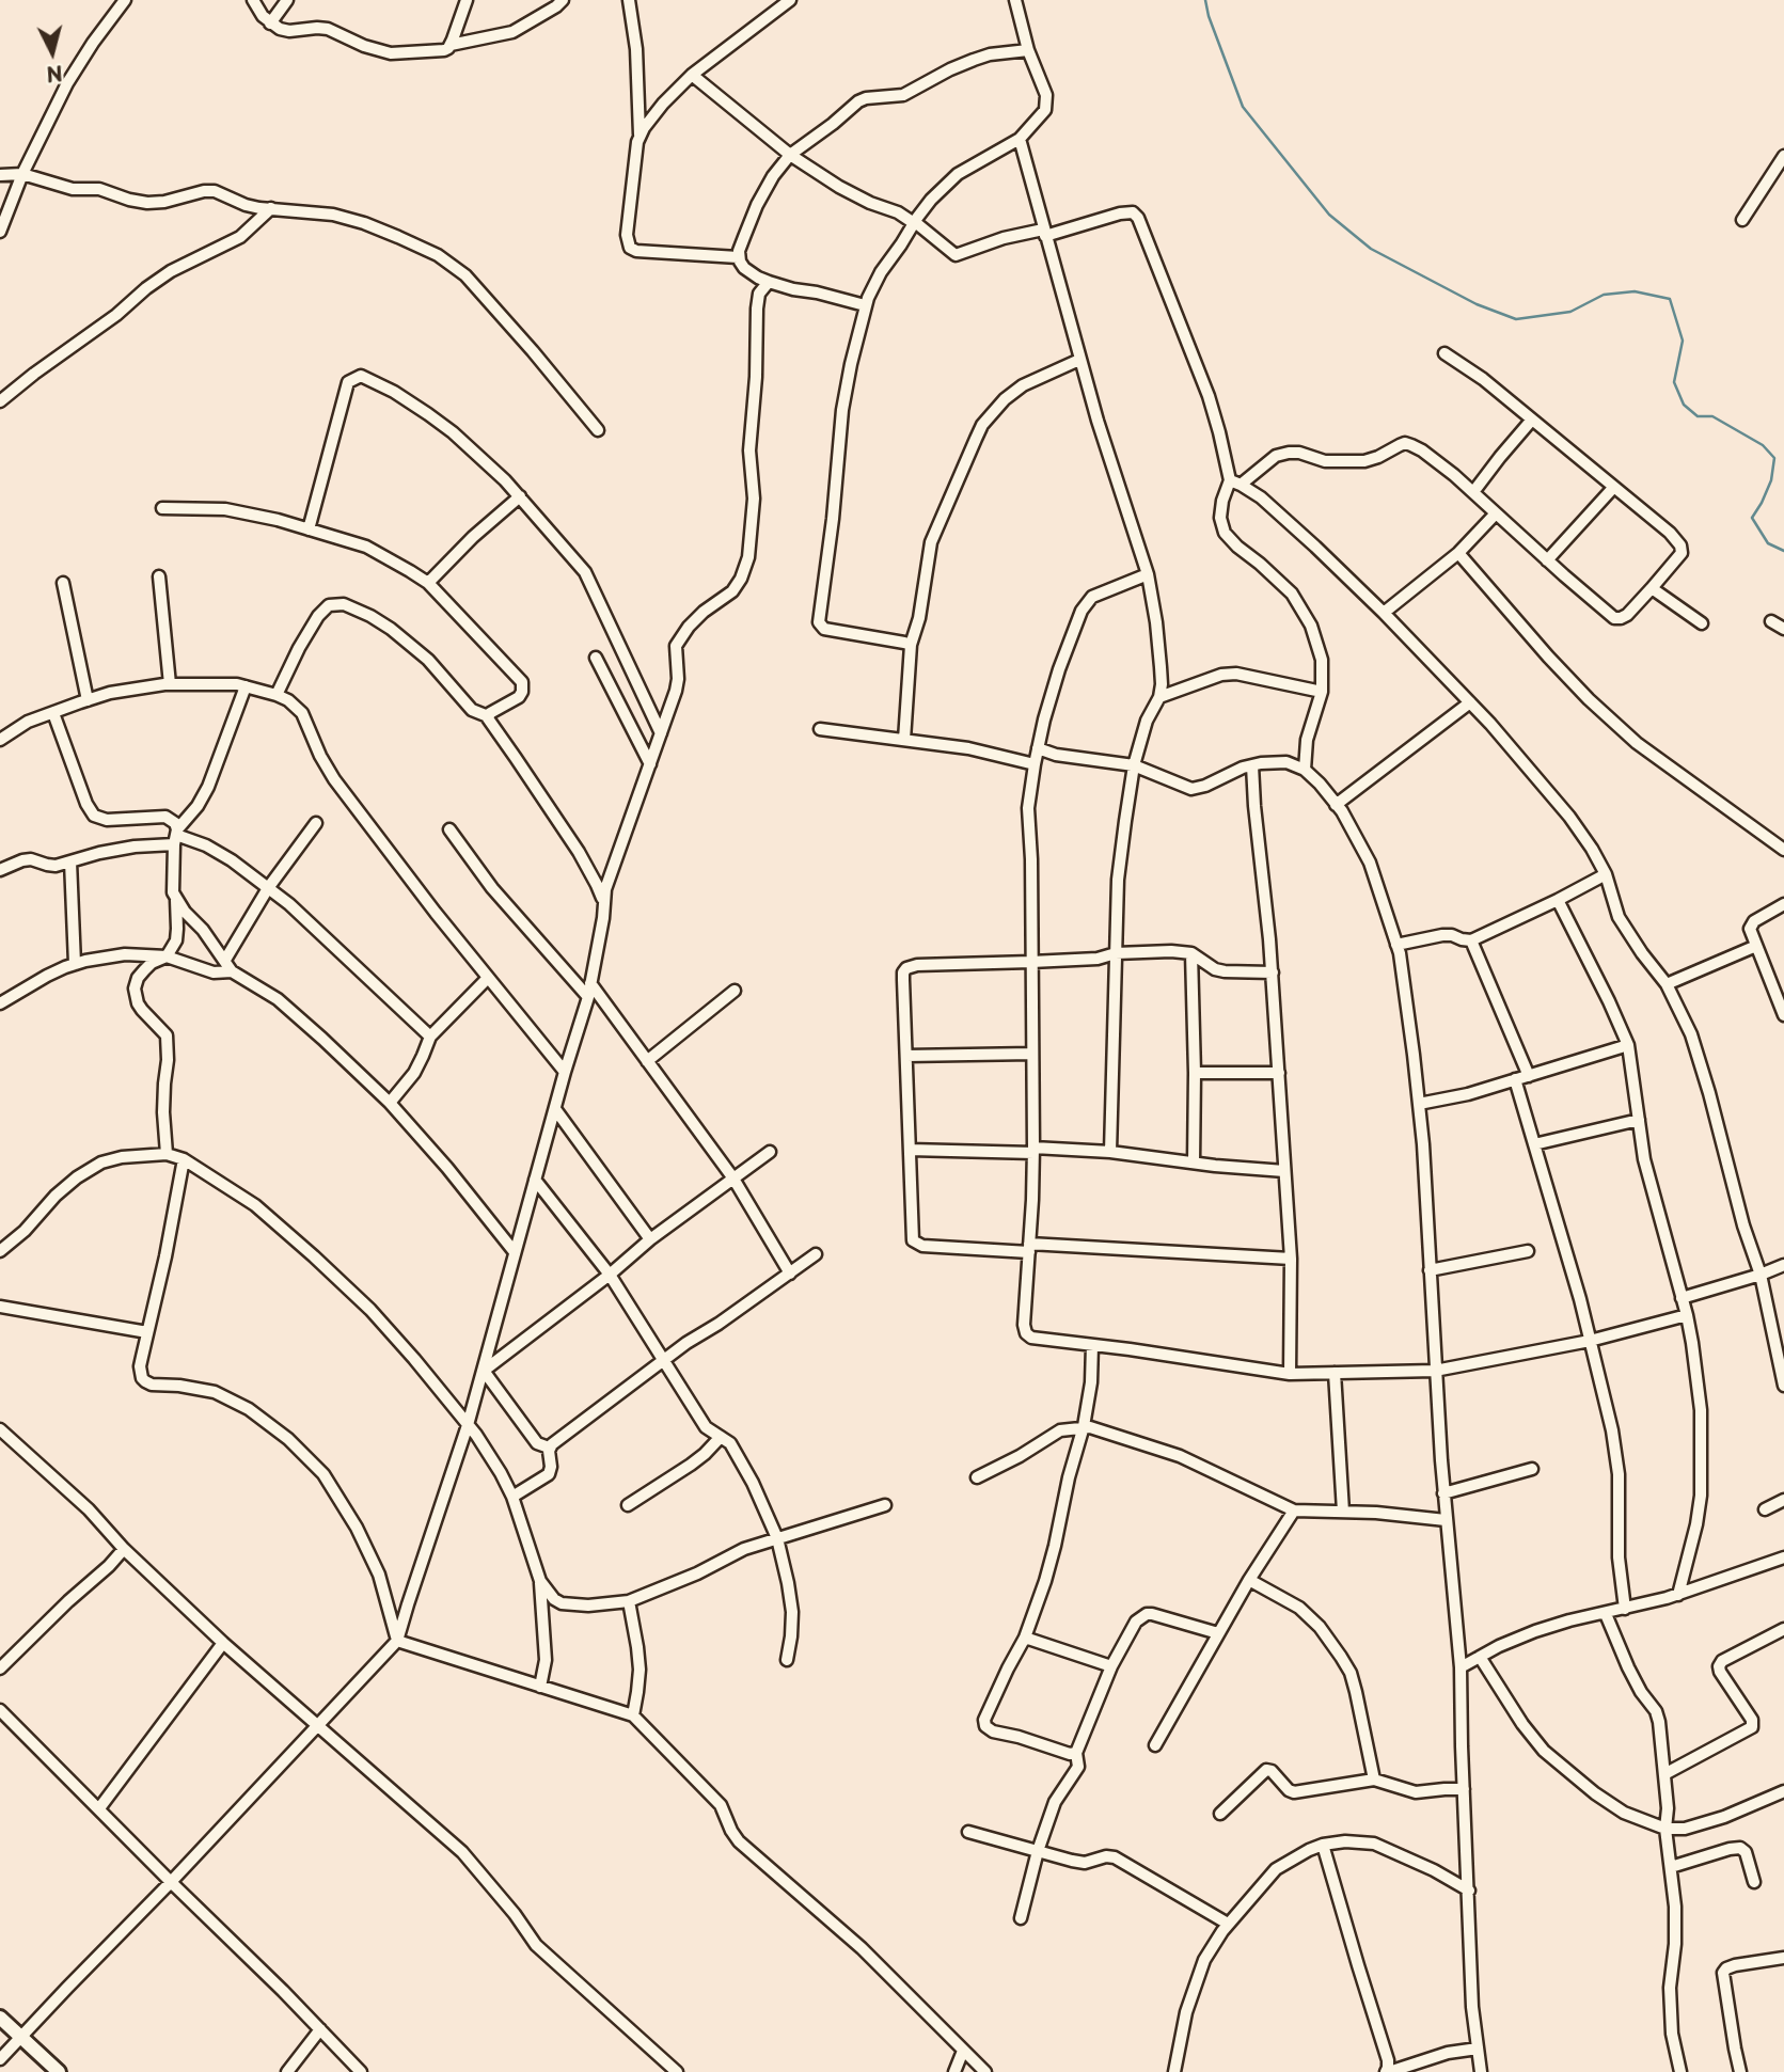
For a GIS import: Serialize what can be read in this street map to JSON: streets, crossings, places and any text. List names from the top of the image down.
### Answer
{
  "north": "bottom"
}
